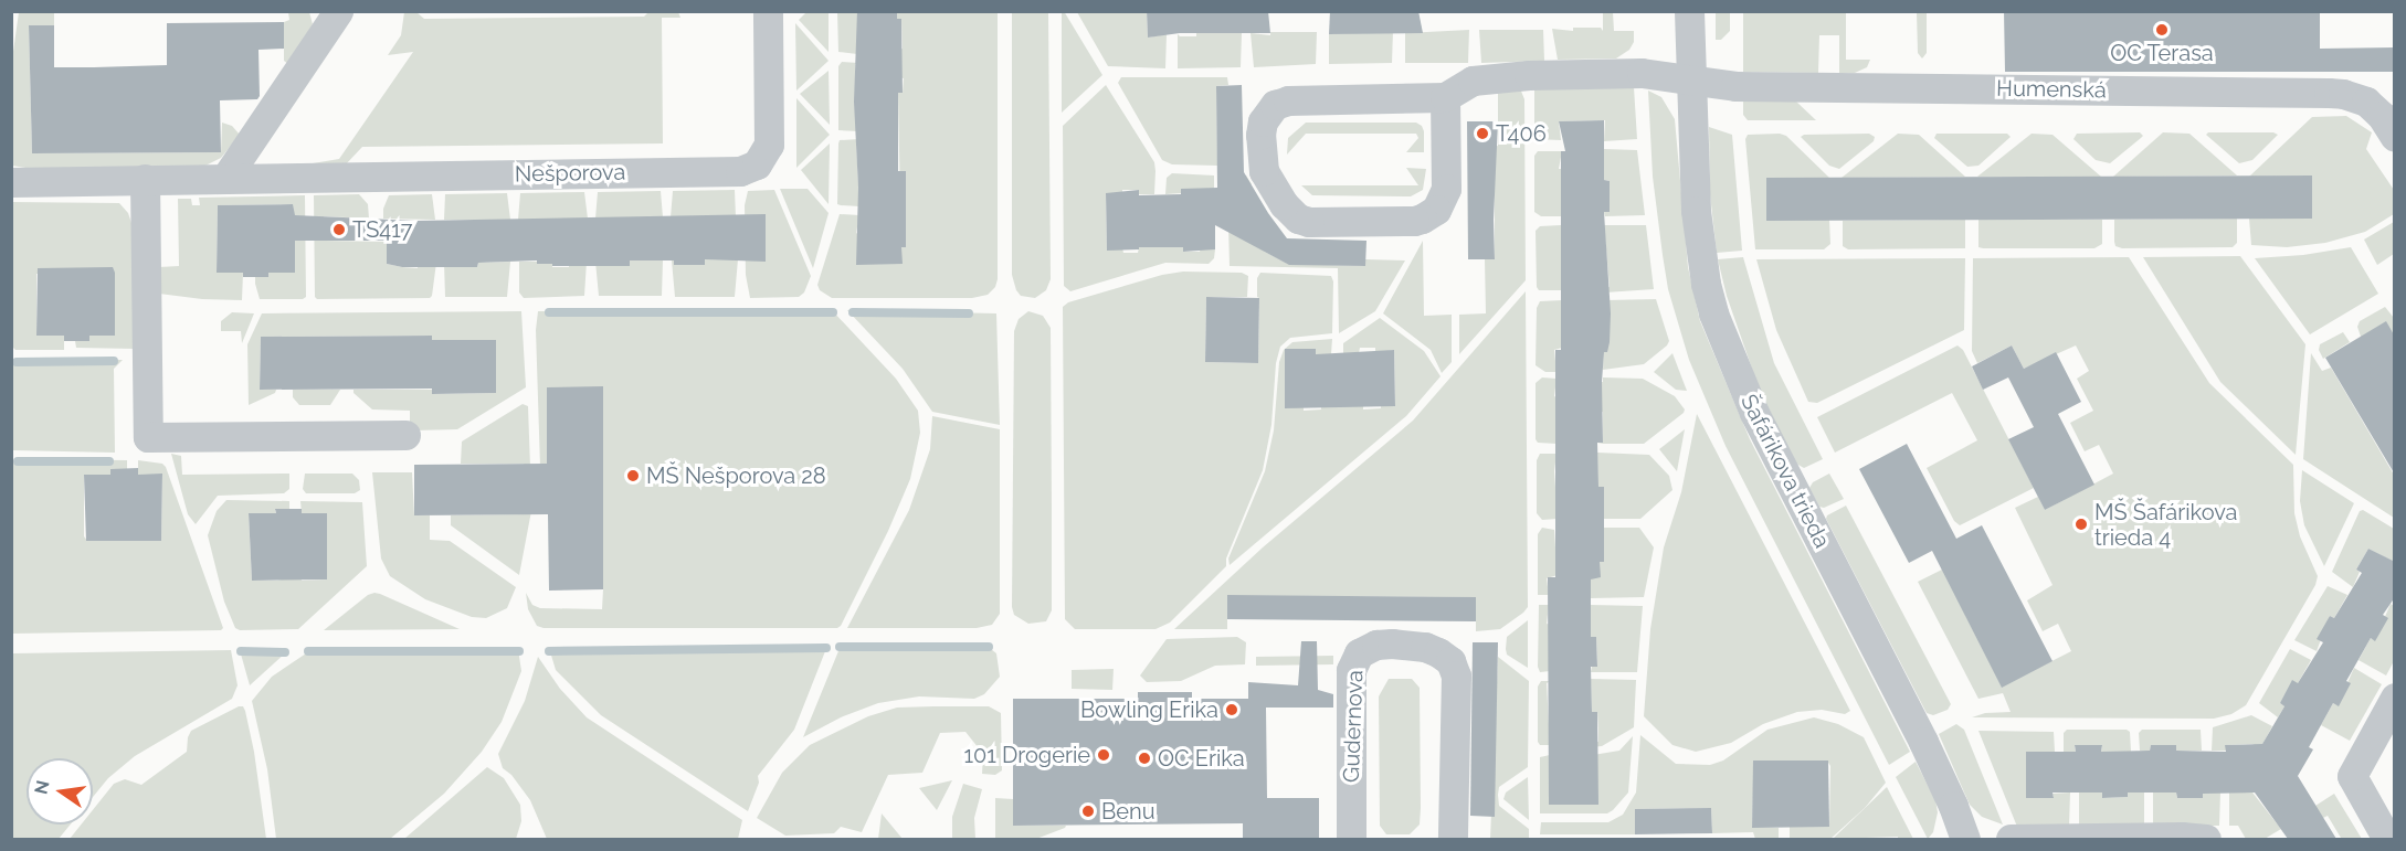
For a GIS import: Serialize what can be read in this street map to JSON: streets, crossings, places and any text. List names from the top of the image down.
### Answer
{
  "streets": {
    "street": [
      "Humenská",
      "Nešporova",
      "Šafárikova trieda",
      "Gudernova"
    ]
  },
  "crossings": [
    ["Humenská", "Šafárikova trieda"]
  ],
  "places": [
    "OC Terasa",
    "T406",
    "TS417",
    "MŠ Nešporova 28",
    "MŠ Šafárikova trieda 4",
    "Bowling Erika",
    "101 Drogerie",
    "OC Erika",
    "Benu"
  ],
  "north": "left"
}
